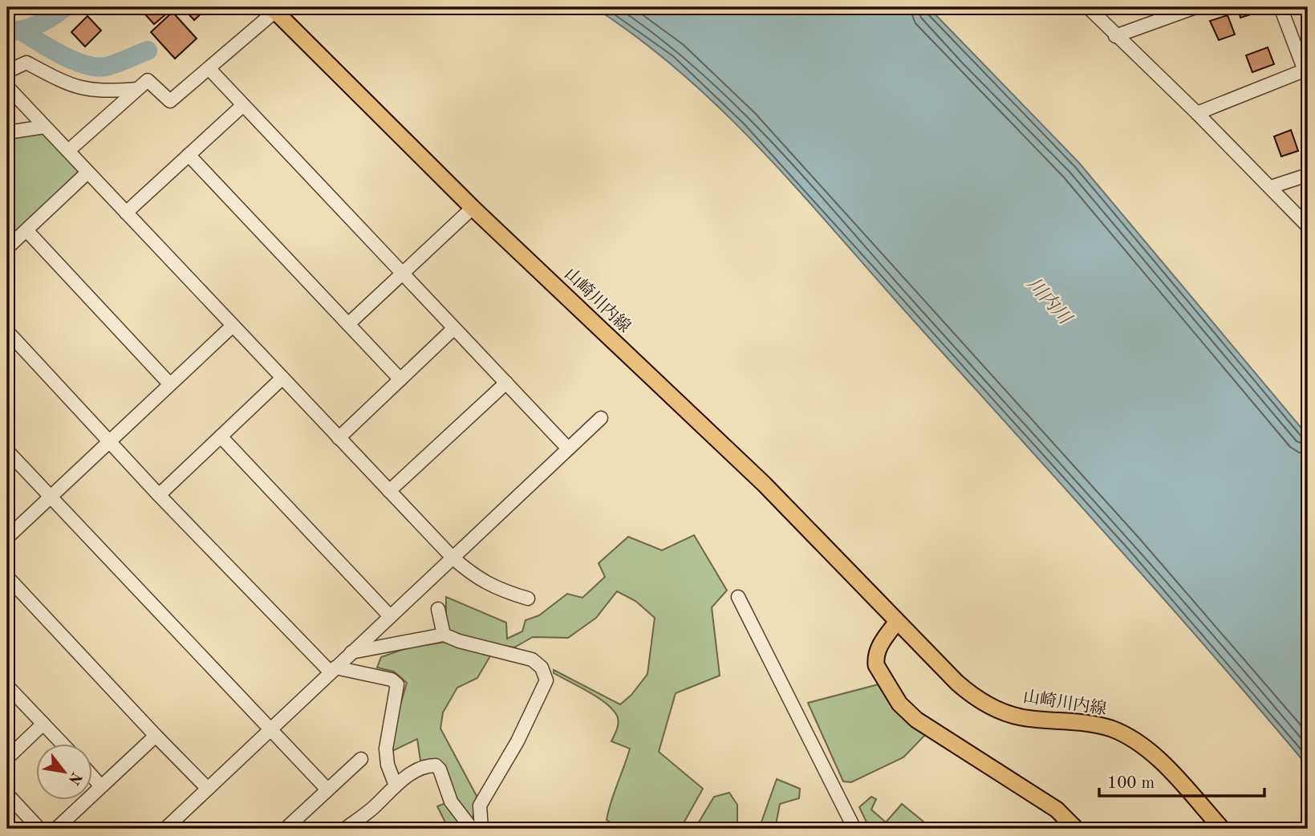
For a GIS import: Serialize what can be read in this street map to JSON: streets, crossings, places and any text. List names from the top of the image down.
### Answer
{
  "streets": {
    "main road": ["山崎川内線"]
  },
  "water": ["川内川"],
  "scale_bar": "100 m",
  "north": "bottom right"
}
